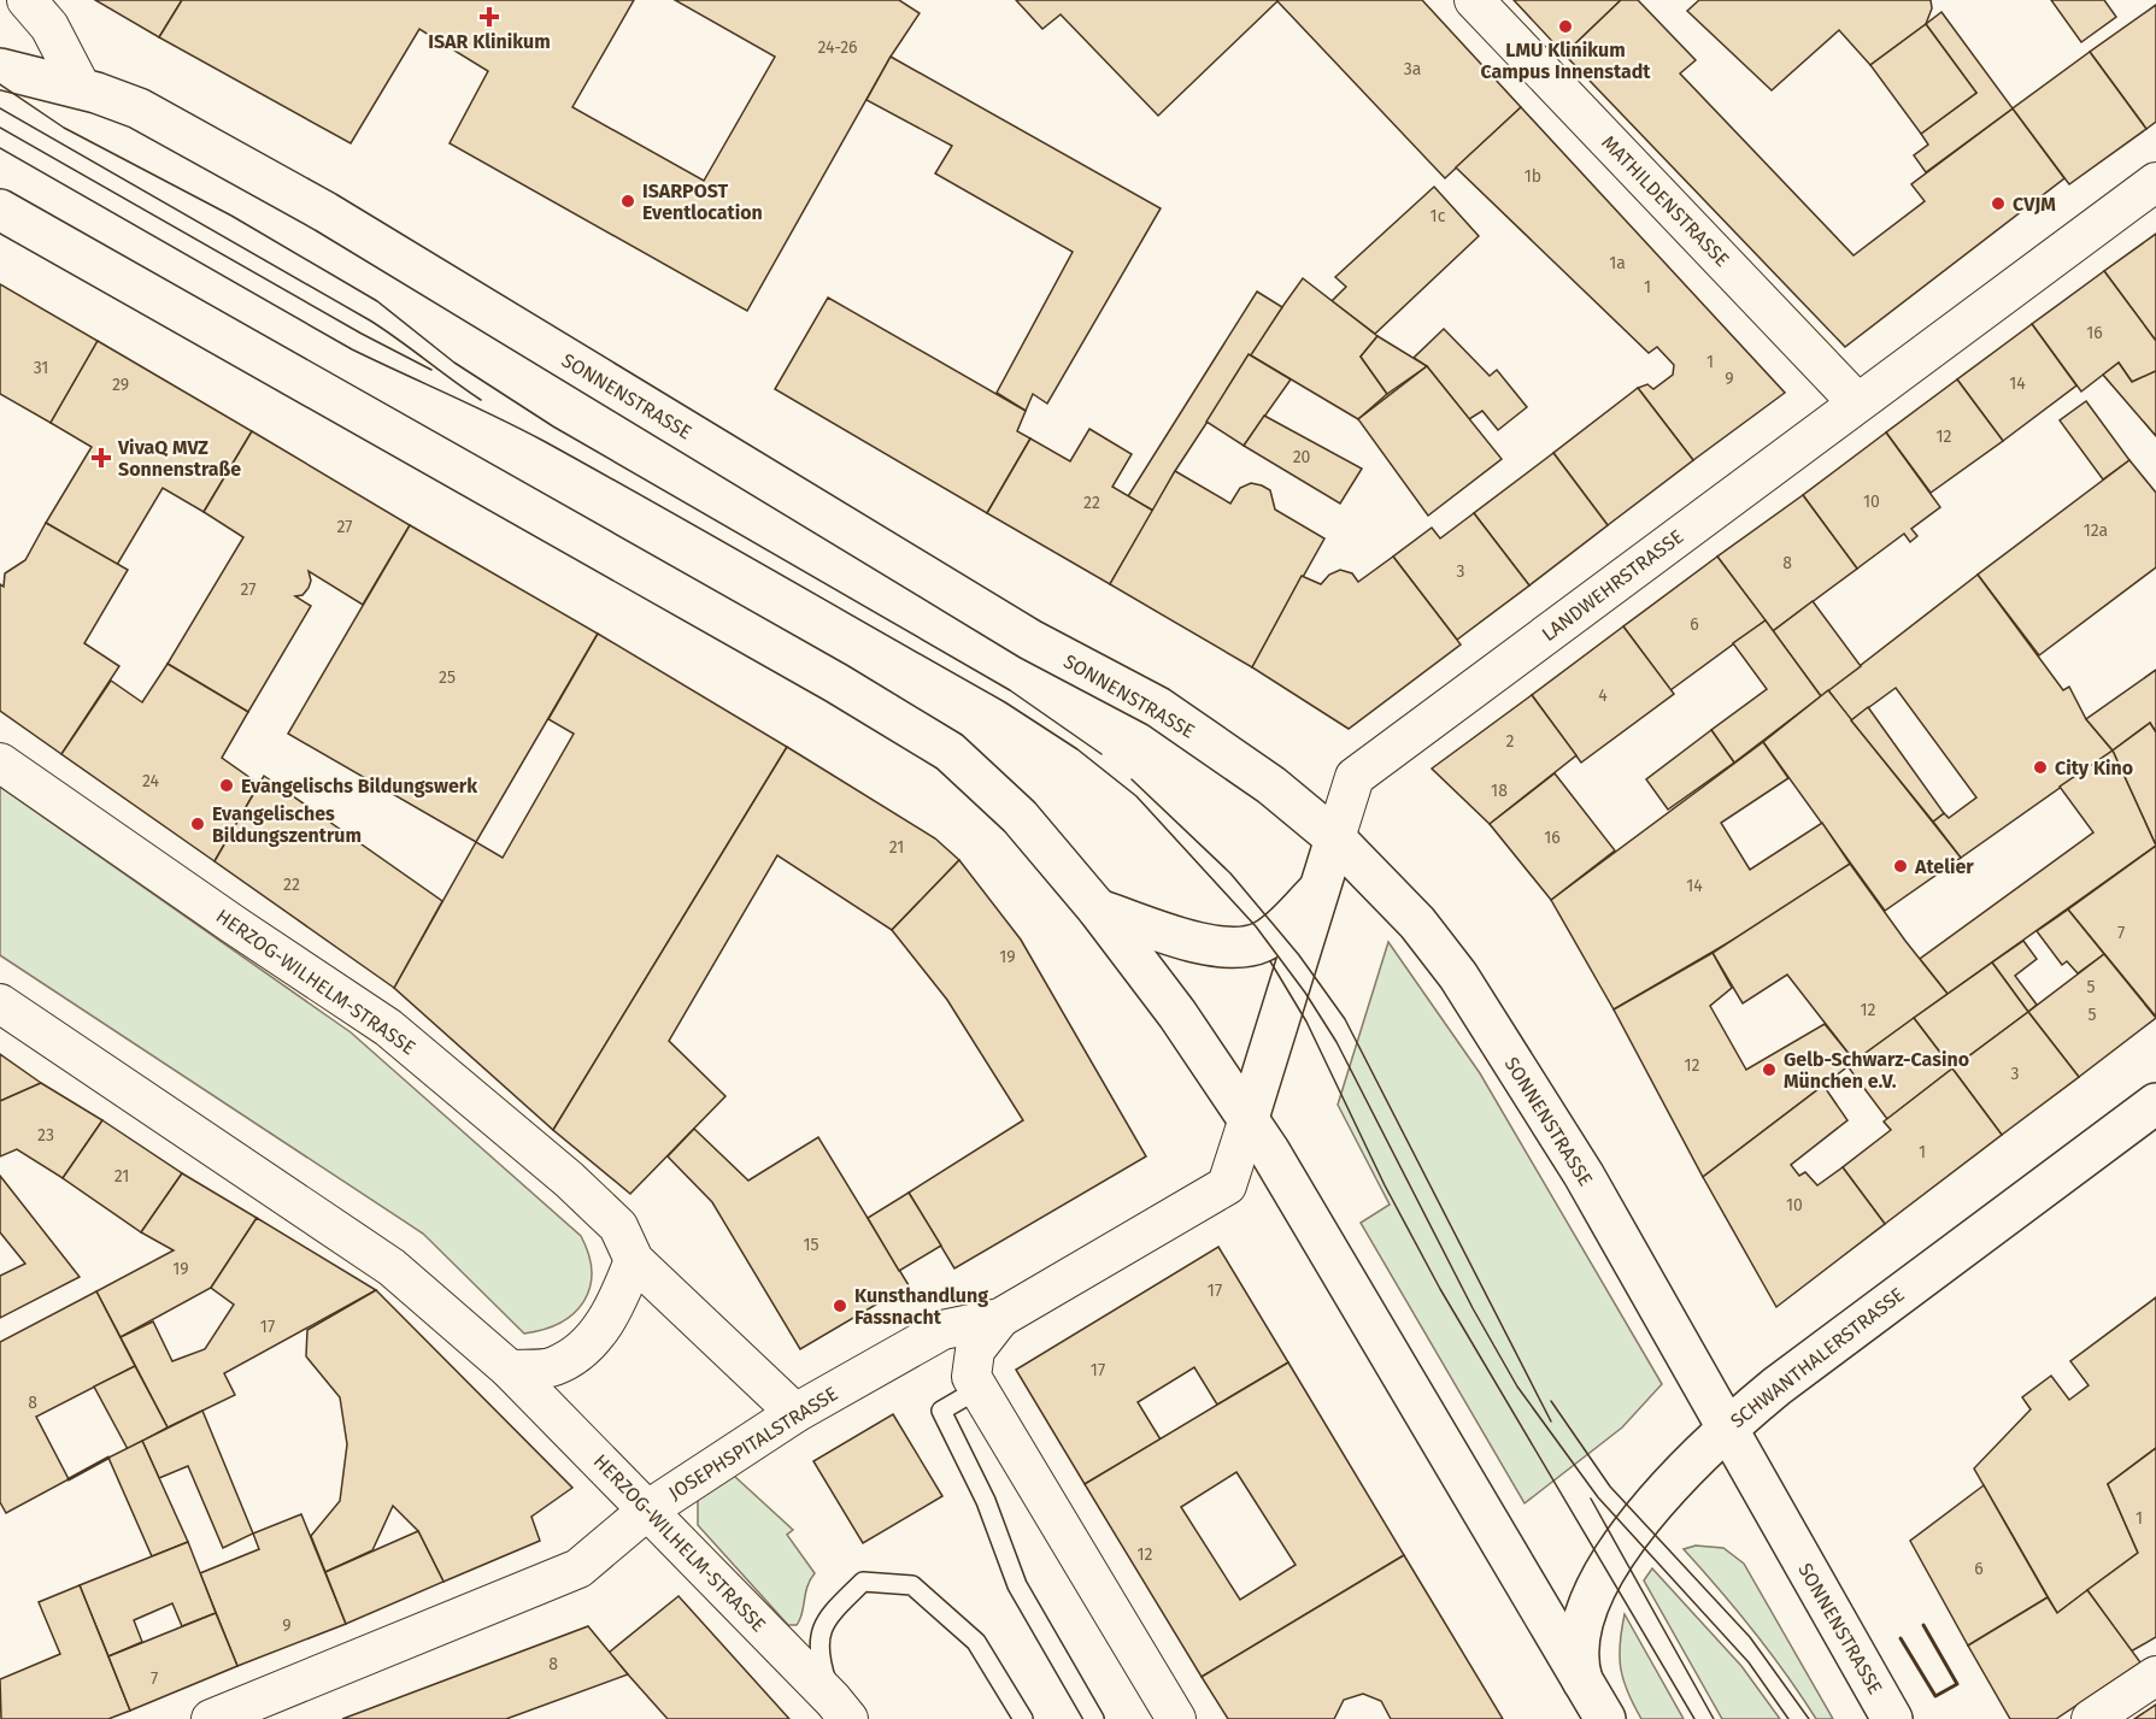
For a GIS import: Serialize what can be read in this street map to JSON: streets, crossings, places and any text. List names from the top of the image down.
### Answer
{
  "streets": {
    "main road": ["SONNENSTRASSE", "LANDWEHRSTRASSE", "SCHWANTHALERSTRASSE"],
    "street": ["MATHILDENSTRASSE", "HERZOG-WILHELM-STRASSE", "JOSEPHSPITALSTRASSE"]
  },
  "crossings": [
    ["MATHILDENSTRASSE", "LANDWEHRSTRASSE"],
    ["SONNENSTRASSE", "LANDWEHRSTRASSE"],
    ["SONNENSTRASSE", "SCHWANTHALERSTRASSE"],
    ["LANDWEHRSTRASSE", "JOSEPHSPITALSTRASSE"],
    ["HERZOG-WILHELM-STRASSE", "JOSEPHSPITALSTRASSE"]
  ],
  "places": {
    "health": ["ISAR Klinikum", "VivaQ MVZ Sonnenstraße"],
    "other": [
      "LMU Klinikum Campus Innenstadt",
      "ISARPOST Eventlocation",
      "CVJM",
      "City Kino",
      "Evangelischs Bildungswerk",
      "Evangelisches Bildungszentrum",
      "Atelier",
      "Gelb-Schwarz-Casino München e.V.",
      "Kunsthandlung Fassnacht"
    ]
  },
  "house_numbers": [
    "24-26",
    "3a",
    "1b",
    "1c",
    "1a",
    "1",
    "16",
    "1",
    "31",
    "9",
    "14",
    "29",
    "12",
    "20",
    "10",
    "22",
    "27",
    "12a",
    "8",
    "3",
    "27",
    "6",
    "25",
    "4",
    "2",
    "24",
    "18",
    "16",
    "21",
    "22",
    "14",
    "7",
    "19",
    "5",
    "12",
    "5",
    "12",
    "3",
    "23",
    "1",
    "21",
    "10",
    "15",
    "19",
    "17",
    "17",
    "17",
    "8",
    "1",
    "12",
    "6",
    "9",
    "8",
    "7"
  ]
}
